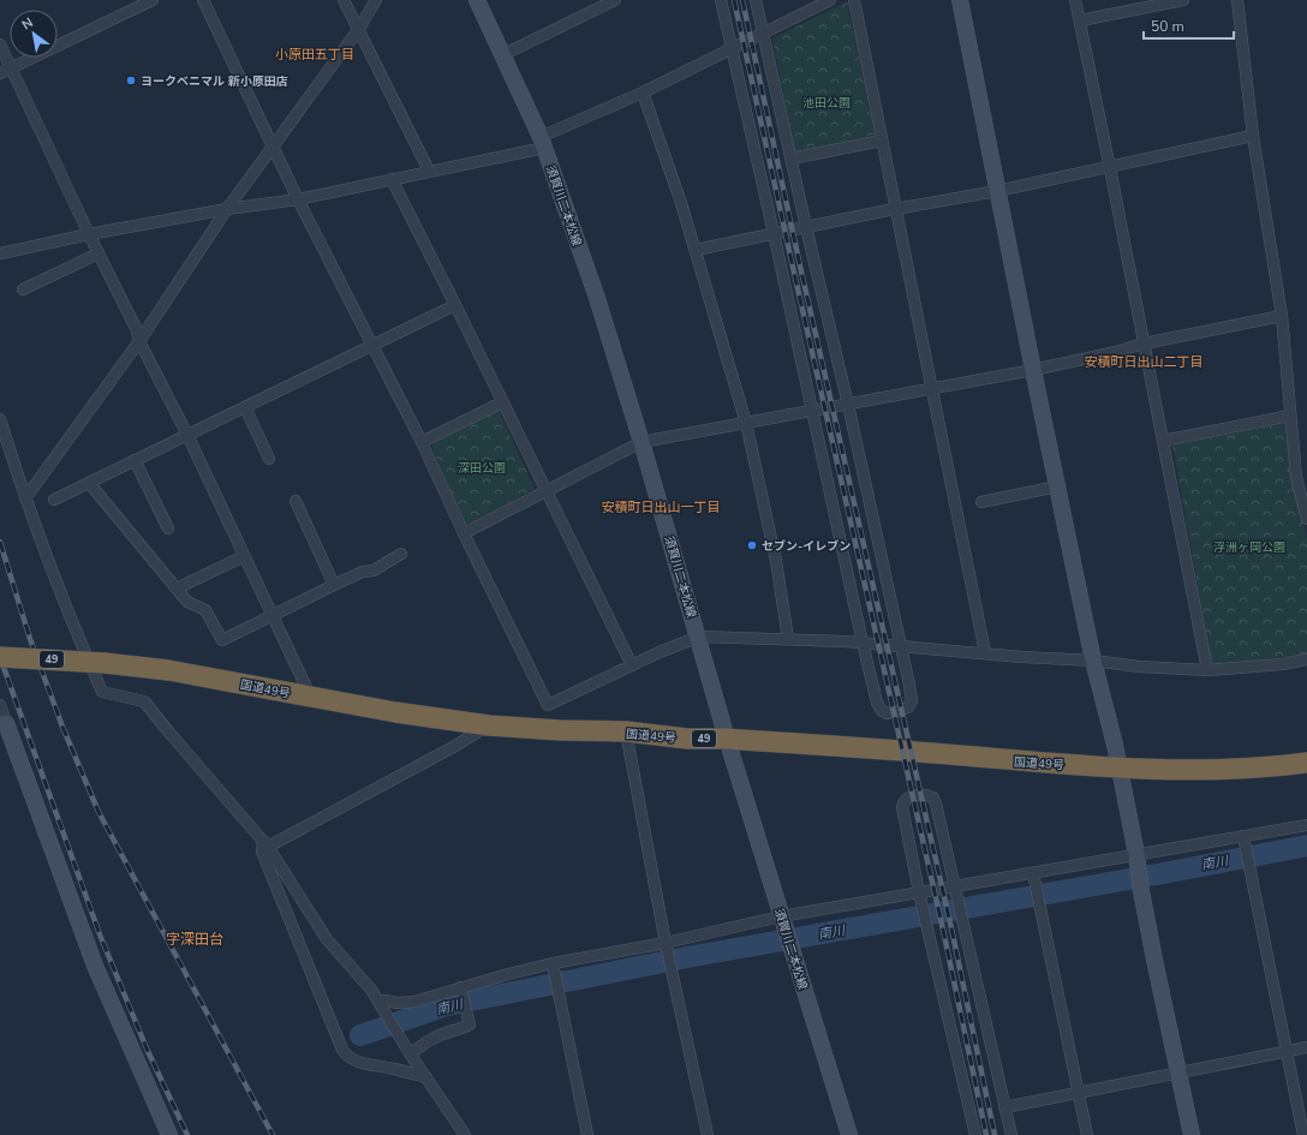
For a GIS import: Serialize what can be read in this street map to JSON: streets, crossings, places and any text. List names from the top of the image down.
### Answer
{
  "streets": {
    "highway": ["49", "国道49号"],
    "street": ["須賀川二本松線"]
  },
  "crossings": [
    ["須賀川二本松線", "国道49号"]
  ],
  "districts": [
    "小原田五丁目",
    "安積町日出山二丁目",
    "安積町日出山一丁目",
    "字深田台"
  ],
  "water": ["南川"],
  "parks": ["池田公園", "深田公園", "浮洲ヶ岡公園"],
  "places": ["ヨークベニマル 新小原田店", "セブン-イレブン"],
  "scale_bar": "50 m",
  "north": "top left"
}
